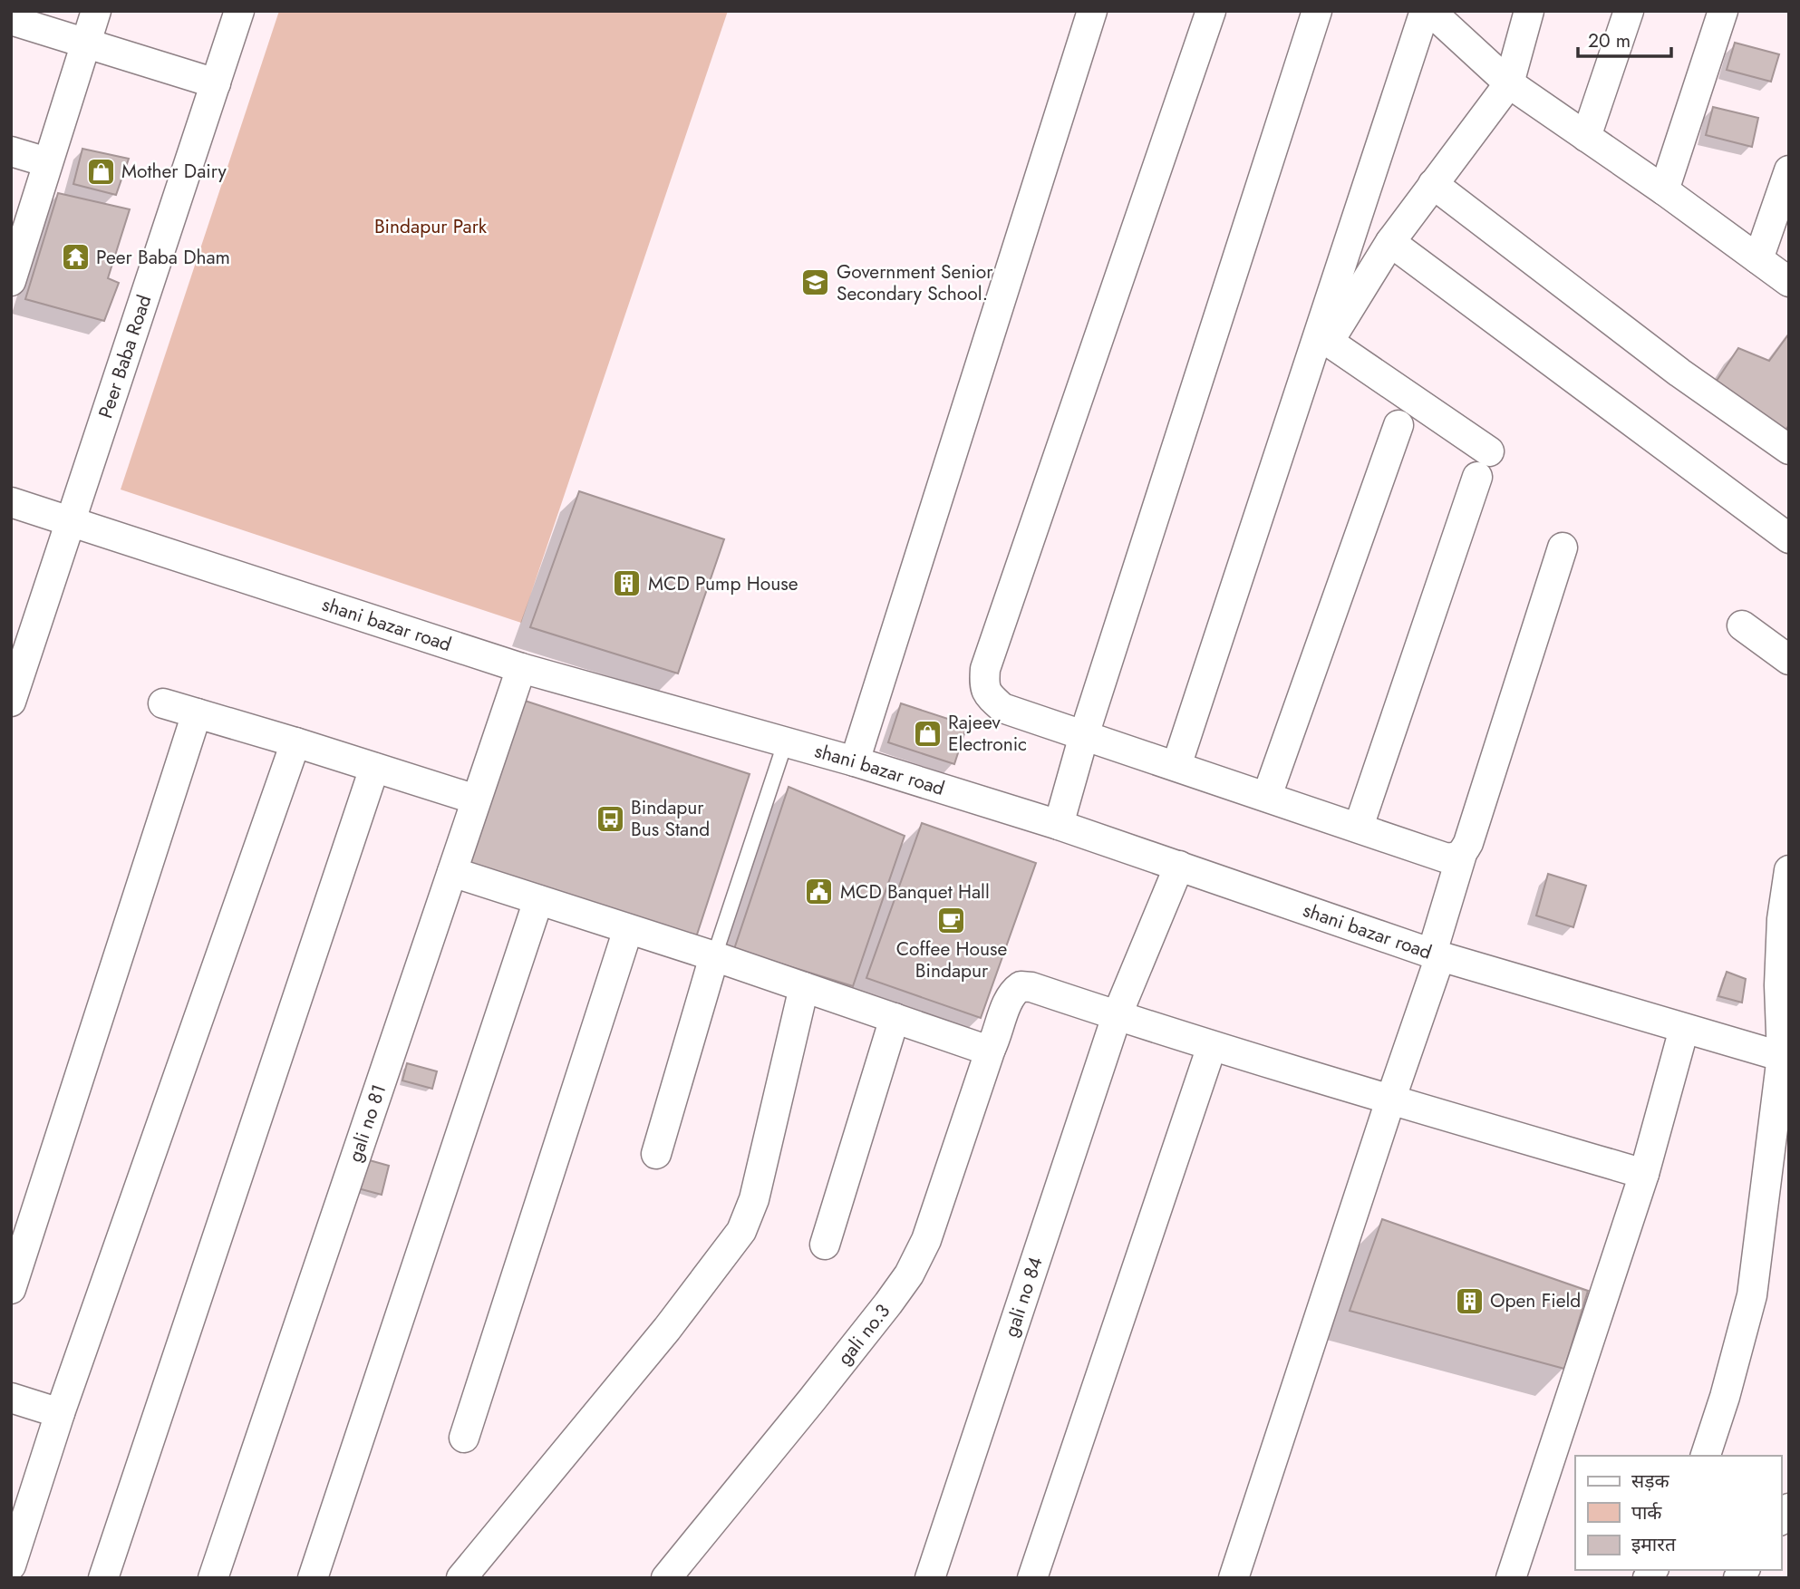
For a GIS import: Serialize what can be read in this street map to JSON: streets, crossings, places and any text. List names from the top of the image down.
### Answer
{
  "streets": {
    "street": [
      "Peer Baba Road",
      "shani bazar road",
      "gali no 81",
      "gali no 84",
      "gali no.3"
    ]
  },
  "crossings": [
    ["Peer Baba Road", "shani bazar road"],
    ["shani bazar road", "gali no 81"],
    ["shani bazar road", "gali no 84"],
    ["gali no 84", "gali no.3"]
  ],
  "parks": ["Bindapur Park"],
  "places": {
    "shop": ["Mother Dairy", "Rajeev Electronic"],
    "temple": ["Peer Baba Dham"],
    "school or university": ["Government Senior Secondary School."],
    "building": ["MCD Pump House", "Open Field"],
    "bus stop": ["Bindapur Bus Stand"],
    "public building": ["MCD Banquet Hall"],
    "cafe": ["Coffee House Bindapur"]
  },
  "legend": ["सड़क", "पार्क", "इमारत"],
  "scale_bar": "20 m"
}
